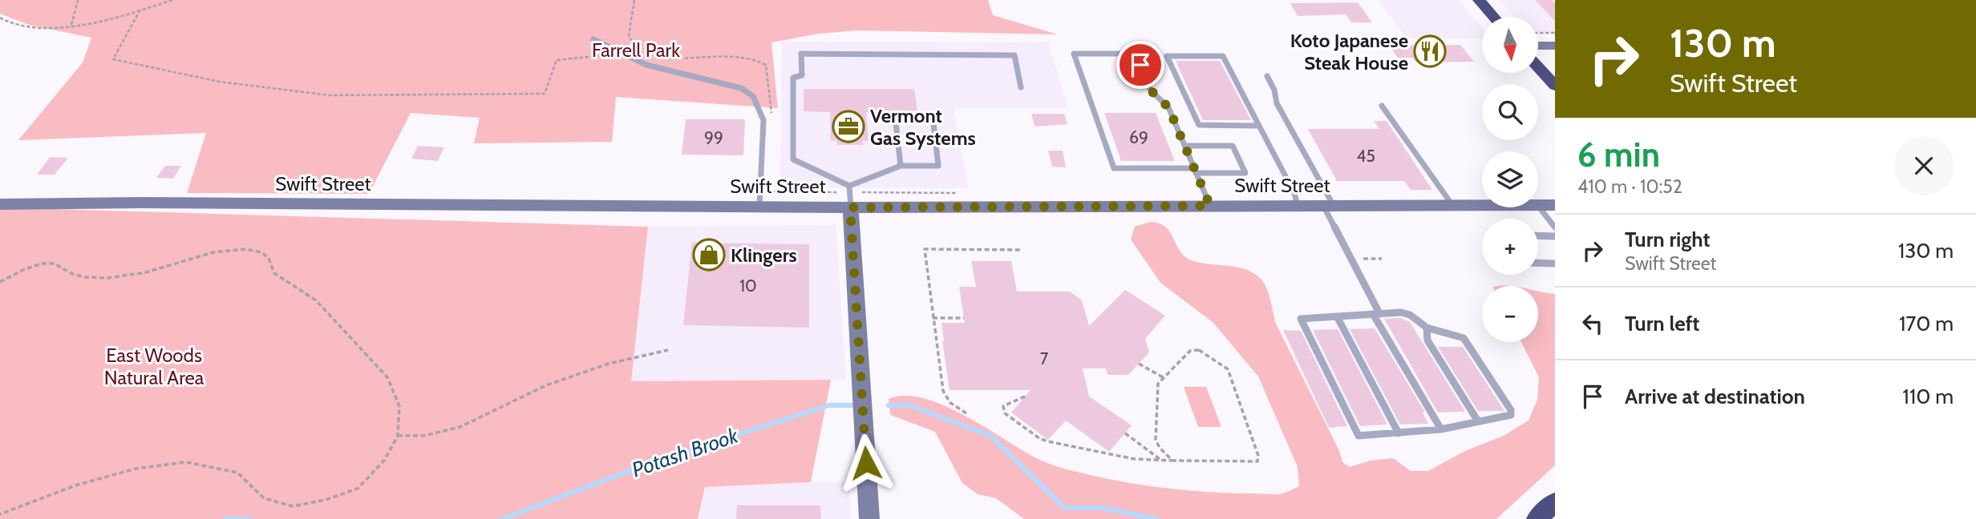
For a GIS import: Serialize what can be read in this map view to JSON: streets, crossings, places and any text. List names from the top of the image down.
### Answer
{
  "streets": {
    "street": ["Swift Street"]
  },
  "water": ["Potash Brook"],
  "parks": ["Farrell Park", "East Woods Natural Area"],
  "places": {
    "restaurant": ["Koto Japanese Steak House"],
    "office": ["Vermont Gas Systems"],
    "shop": ["Klingers"]
  },
  "house_numbers": [
    "99",
    "69",
    "45",
    "10",
    "7"
  ],
  "north": "bottom",
  "page": {
    "turn": ["130 m", "Swift Street"],
    "map_buttons": ["+", "−"],
    "heading": ["6 min", "410 m · 10:52"],
    "list": [
      {
        "name": "Turn right",
        "note": "Swift Street",
        "value": "130 m"
      },
      {
        "name": "Turn left",
        "value": "170 m"
      },
      {
        "name": "Arrive at destination",
        "value": "110 m"
      }
    ]
  }
}
